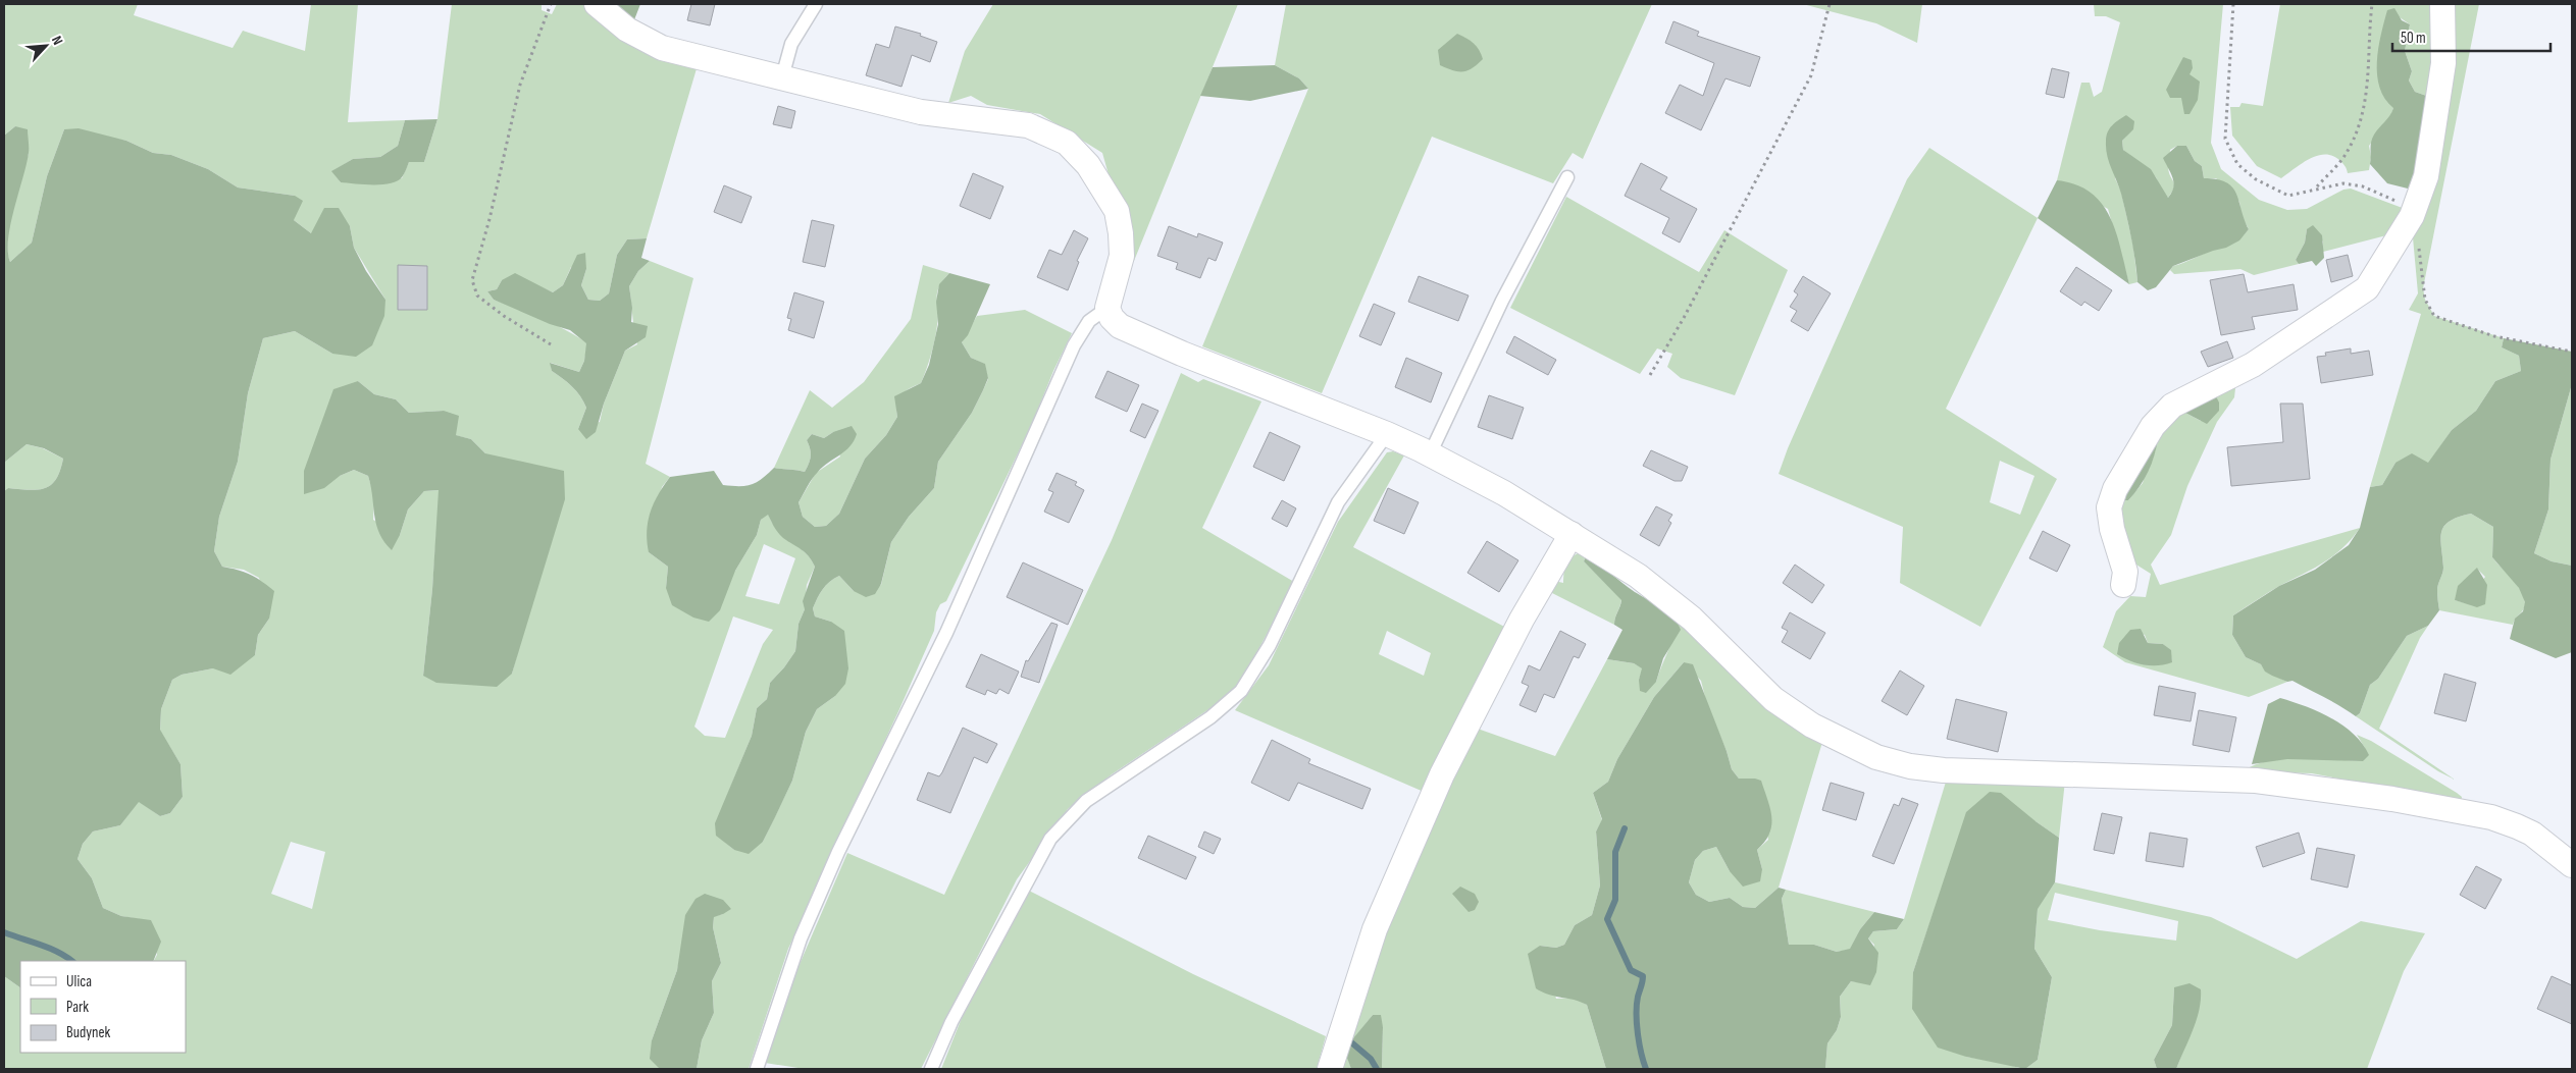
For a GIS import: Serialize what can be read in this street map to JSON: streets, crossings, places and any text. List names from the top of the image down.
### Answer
{
  "legend": ["Ulica", "Park", "Budynek"],
  "scale_bar": "50 m",
  "north": "top right"
}
